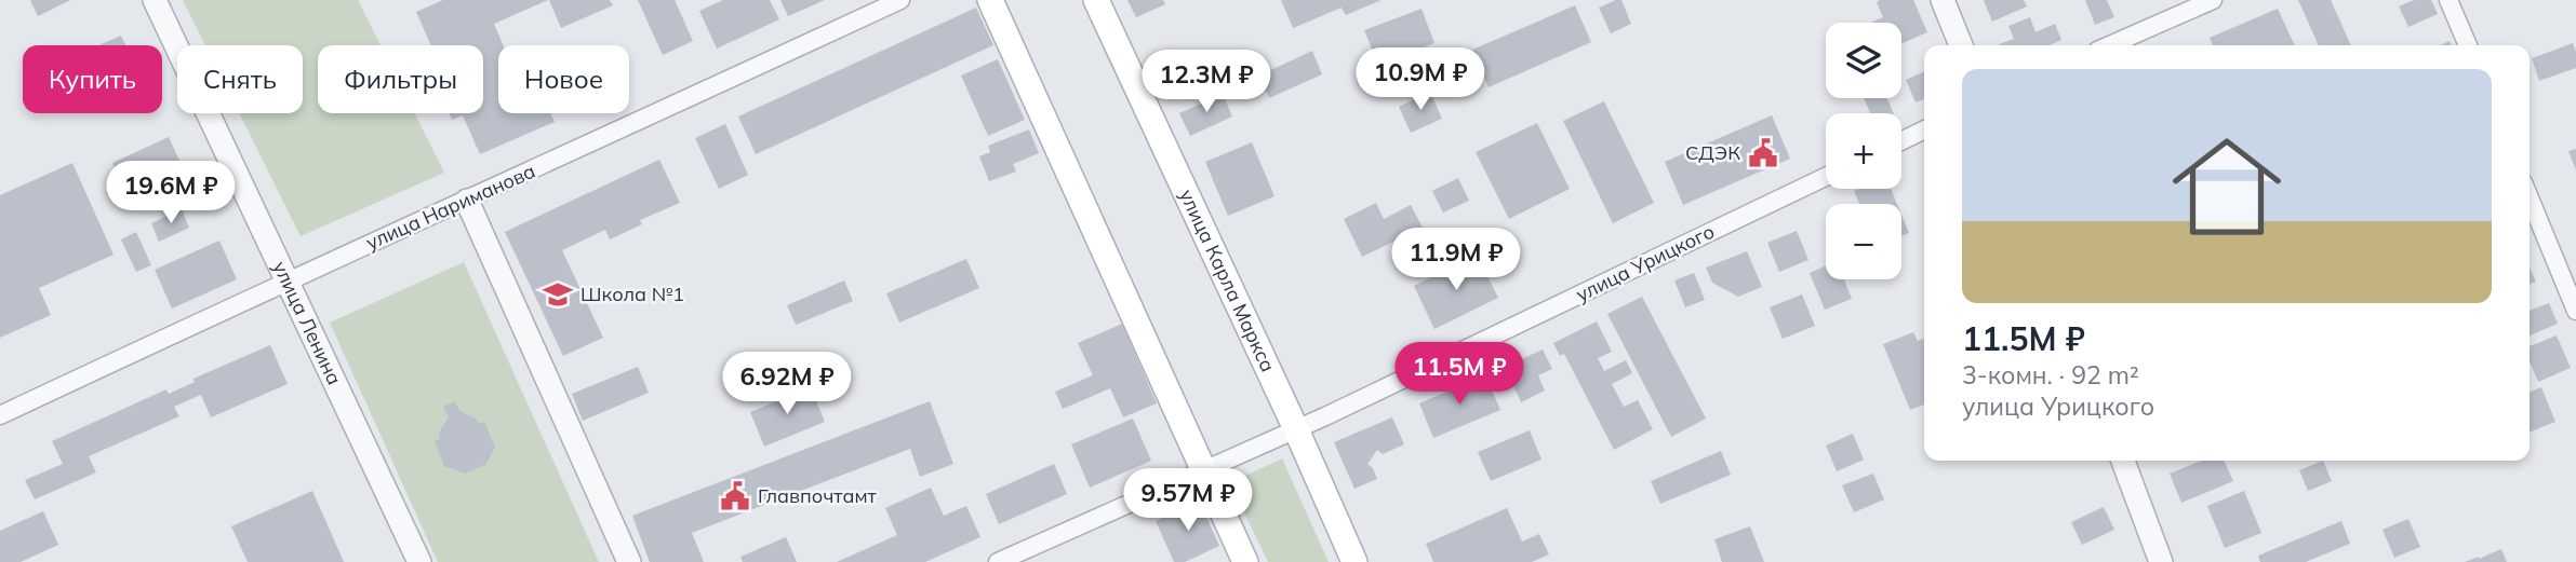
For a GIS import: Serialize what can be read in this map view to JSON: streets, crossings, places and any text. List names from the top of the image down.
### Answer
{
  "streets": {
    "main road": ["улица Карла Маркса"],
    "street": ["улица Нариманова", "улица Урицкого", "улица Ленина"]
  },
  "crossings": [
    ["улица Нариманова", "улица Ленина"],
    ["улица Урицкого", "улица Карла Маркса"]
  ],
  "places": {
    "public building": ["СДЭК", "Главпочтамт"],
    "school or university": ["Школа №1"]
  },
  "page": {
    "map_buttons": ["+", "−"],
    "chip": [
      "Купить",
      "Снять",
      "Фильтры",
      "Новое"
    ],
    "list": [
      {
        "name": "11.5M ₽",
        "note": "3-комн. · 92 m² · улица Урицкого"
      }
    ],
    "price": [
      "10.9M ₽",
      "12.3M ₽",
      "19.6M ₽",
      "11.9M ₽",
      "11.5M ₽",
      "6.92M ₽",
      "9.57M ₽"
    ]
  }
}
